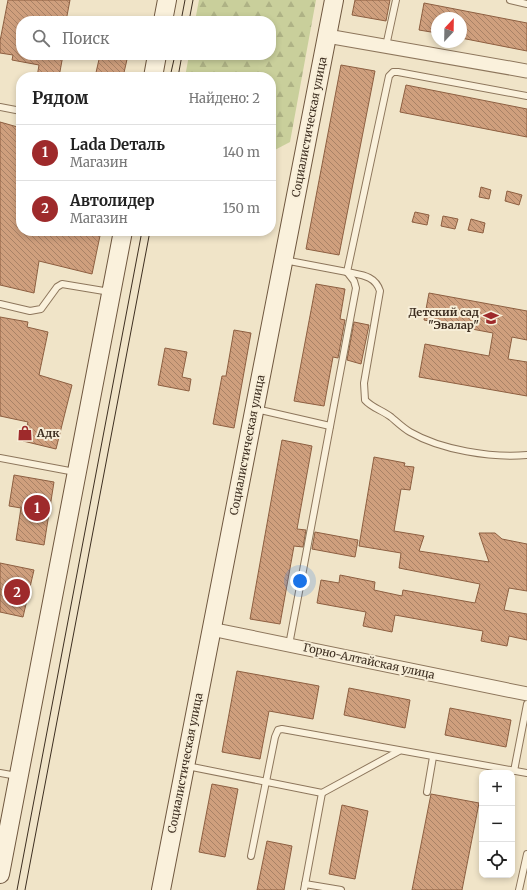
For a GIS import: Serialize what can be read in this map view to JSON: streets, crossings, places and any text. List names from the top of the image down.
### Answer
{
  "streets": {
    "street": ["Социалистическая улица", "Горно-Алтайская улица"]
  },
  "crossings": [
    ["Социалистическая улица", "Горно-Алтайская улица"]
  ],
  "places": {
    "school or university": ["Детский сад \"Эвалар\""],
    "shop": ["Адк"]
  },
  "north": "top",
  "page": {
    "search": "Поиск",
    "heading": ["Рядом", "Найдено: 2"],
    "list": [
      {
        "mark": "1",
        "name": "Lada Dеталь",
        "note": "Магазин",
        "value": "140 m"
      },
      {
        "mark": "2",
        "name": "Автолидер",
        "note": "Магазин",
        "value": "150 m"
      }
    ],
    "pins": ["1", "2"],
    "map_buttons": ["+", "−"]
  }
}
